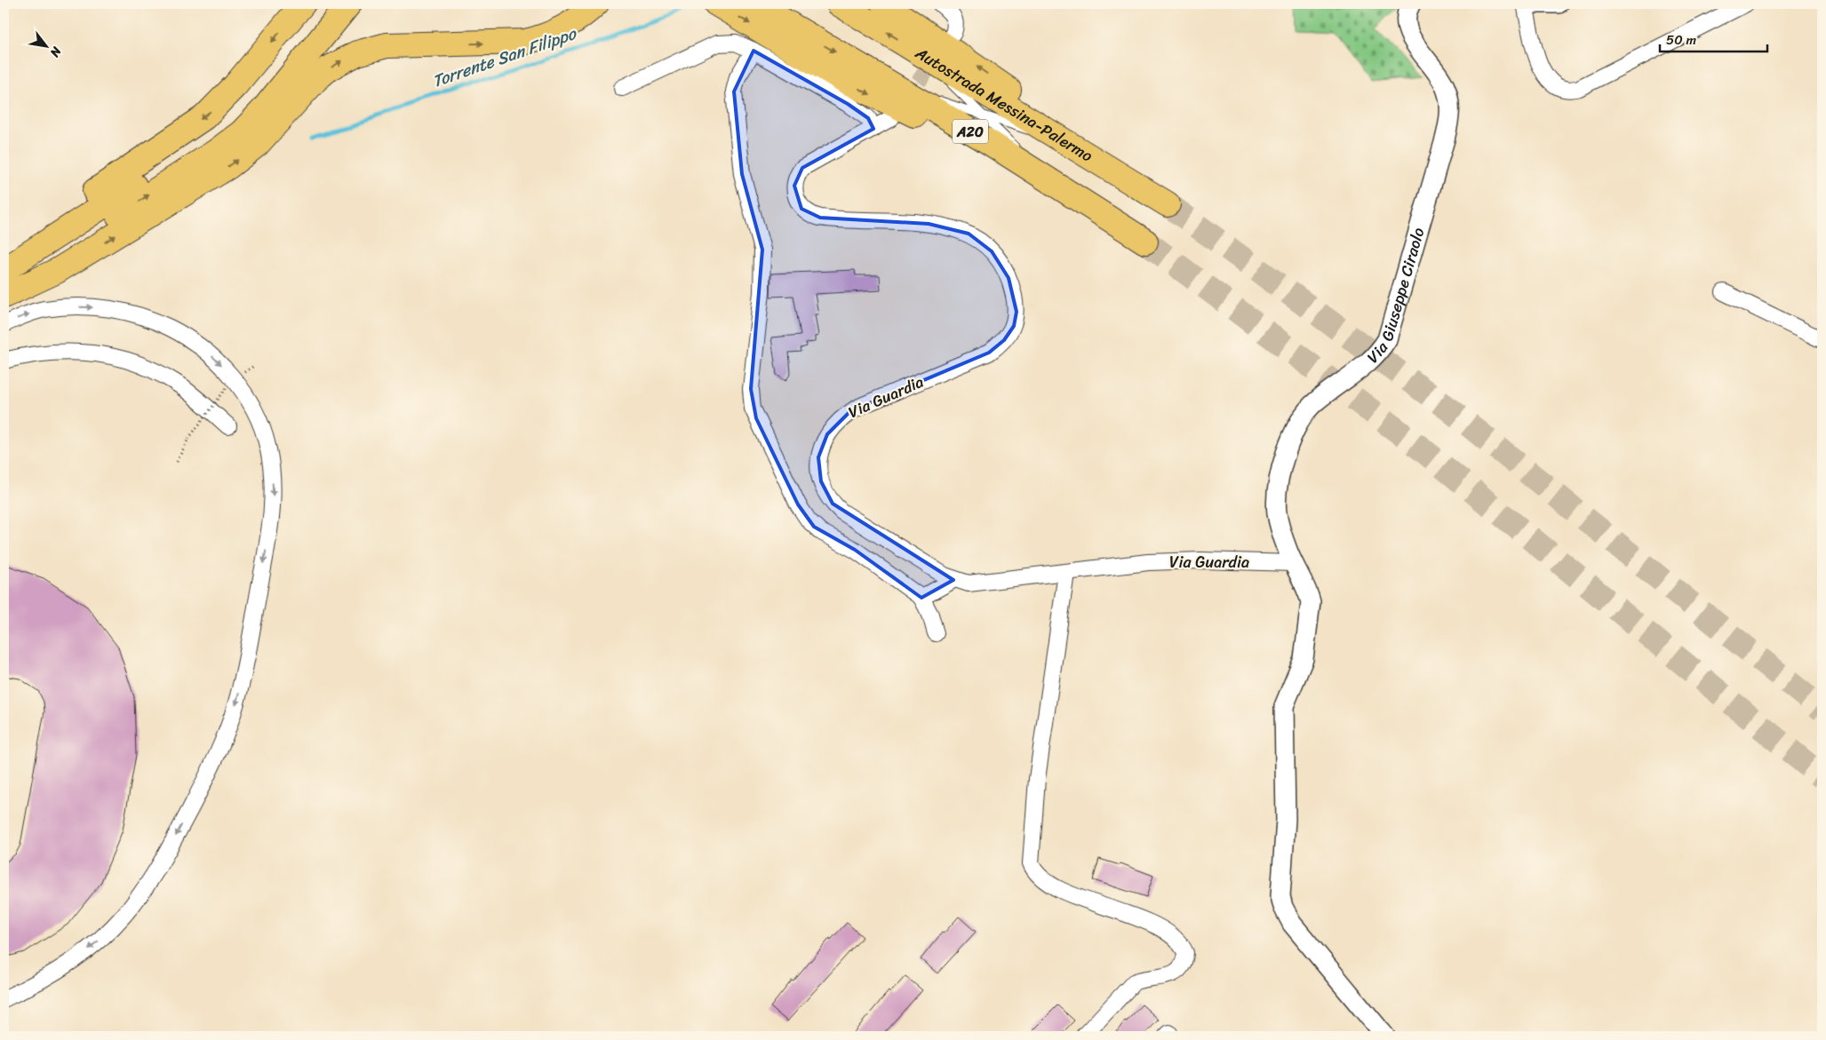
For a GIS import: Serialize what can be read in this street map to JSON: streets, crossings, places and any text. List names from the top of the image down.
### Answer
{
  "streets": {
    "highway": ["Autostrada Messina-Palermo", "A20"],
    "street": ["Via Giuseppe Ciraolo", "Via Guardia"]
  },
  "crossings": [
    ["Via Giuseppe Ciraolo", "Via Guardia"]
  ],
  "water": ["Torrente San Filippo"],
  "scale_bar": "50 m",
  "north": "bottom right"
}
